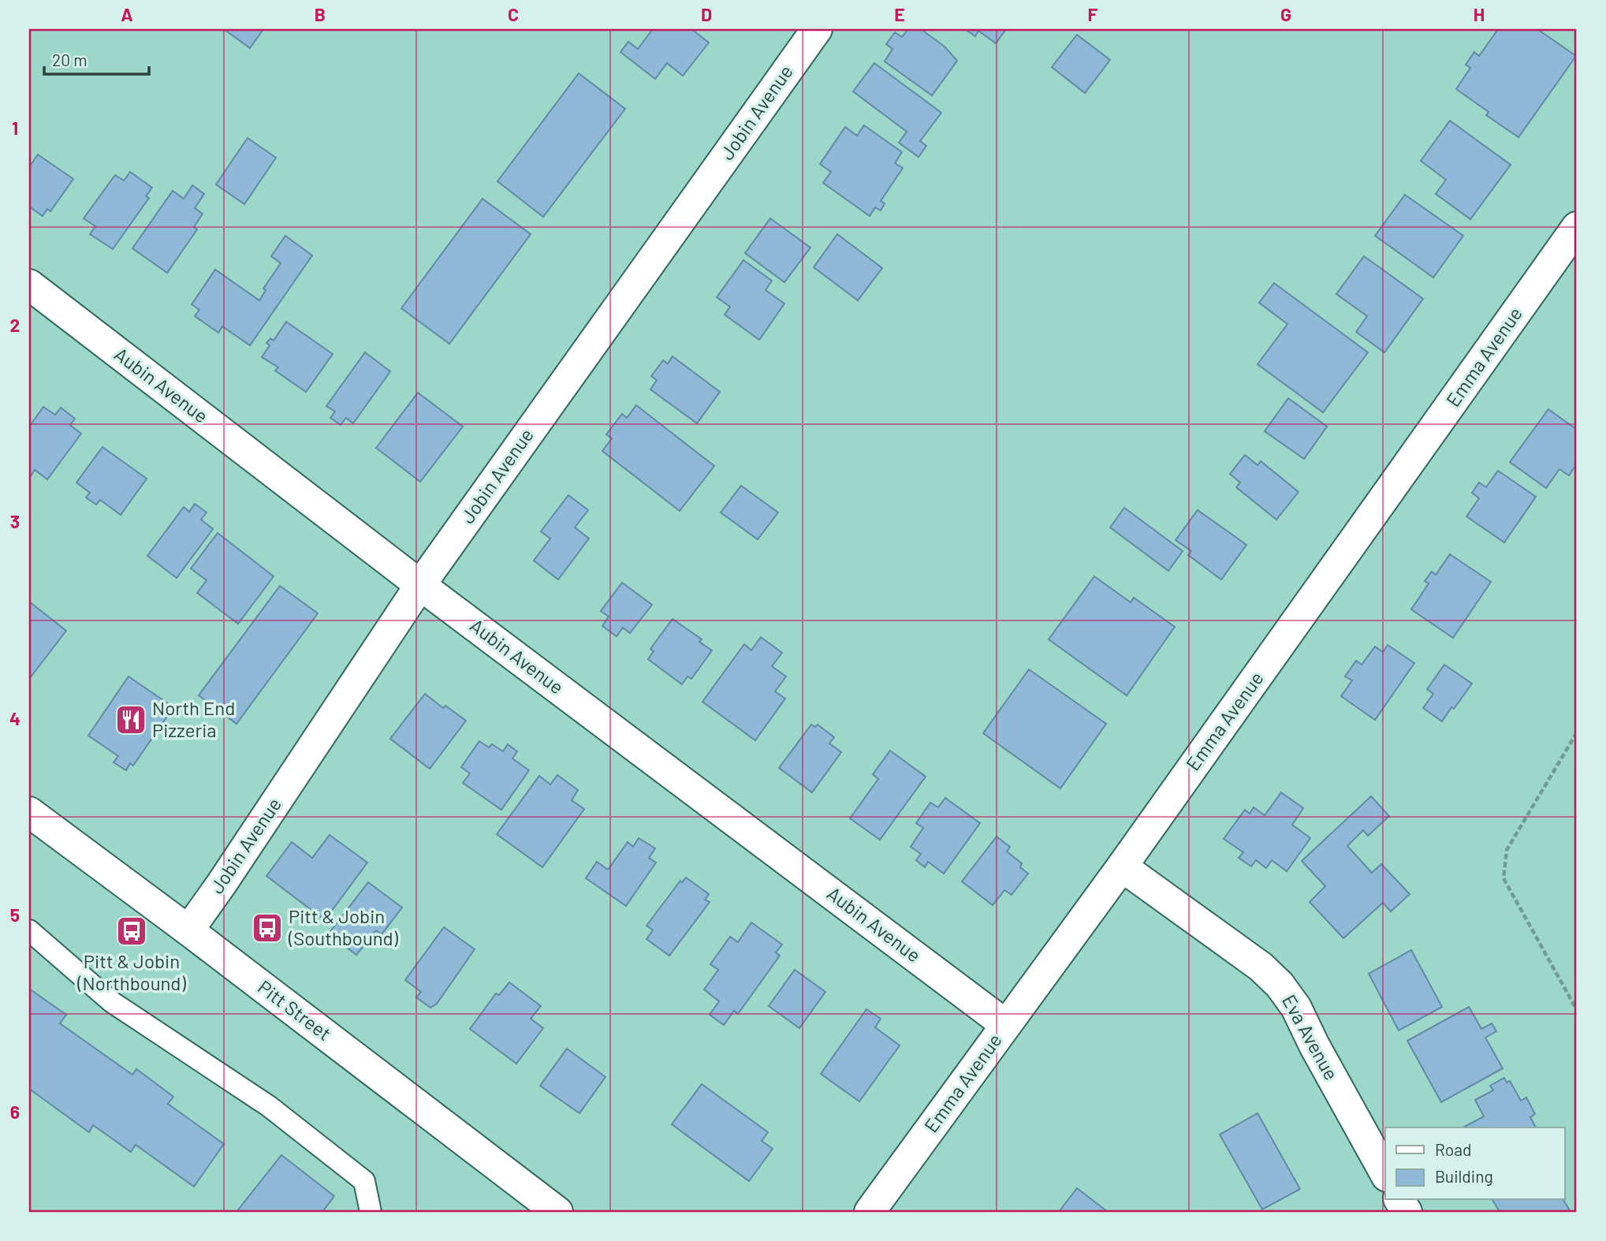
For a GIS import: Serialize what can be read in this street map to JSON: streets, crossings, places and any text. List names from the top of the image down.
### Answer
{
  "streets": {
    "street": [
      "Jobin Avenue",
      "Emma Avenue",
      "Aubin Avenue",
      "Pitt Street",
      "Eva Avenue"
    ]
  },
  "crossings": [
    ["Jobin Avenue", "Aubin Avenue"],
    ["Jobin Avenue", "Pitt Street"],
    ["Emma Avenue", "Aubin Avenue"],
    ["Emma Avenue", "Eva Avenue"]
  ],
  "places": {
    "restaurant": ["North End Pizzeria"],
    "bus stop": ["Pitt & Jobin (Southbound)", "Pitt & Jobin (Northbound)"]
  },
  "legend": ["Road", "Building"],
  "scale_bar": "20 m",
  "grid": {
    "columns": [
      "A",
      "B",
      "C",
      "D",
      "E",
      "F",
      "G",
      "H"
    ],
    "rows": [
      "1",
      "2",
      "3",
      "4",
      "5",
      "6"
    ]
  }
}
